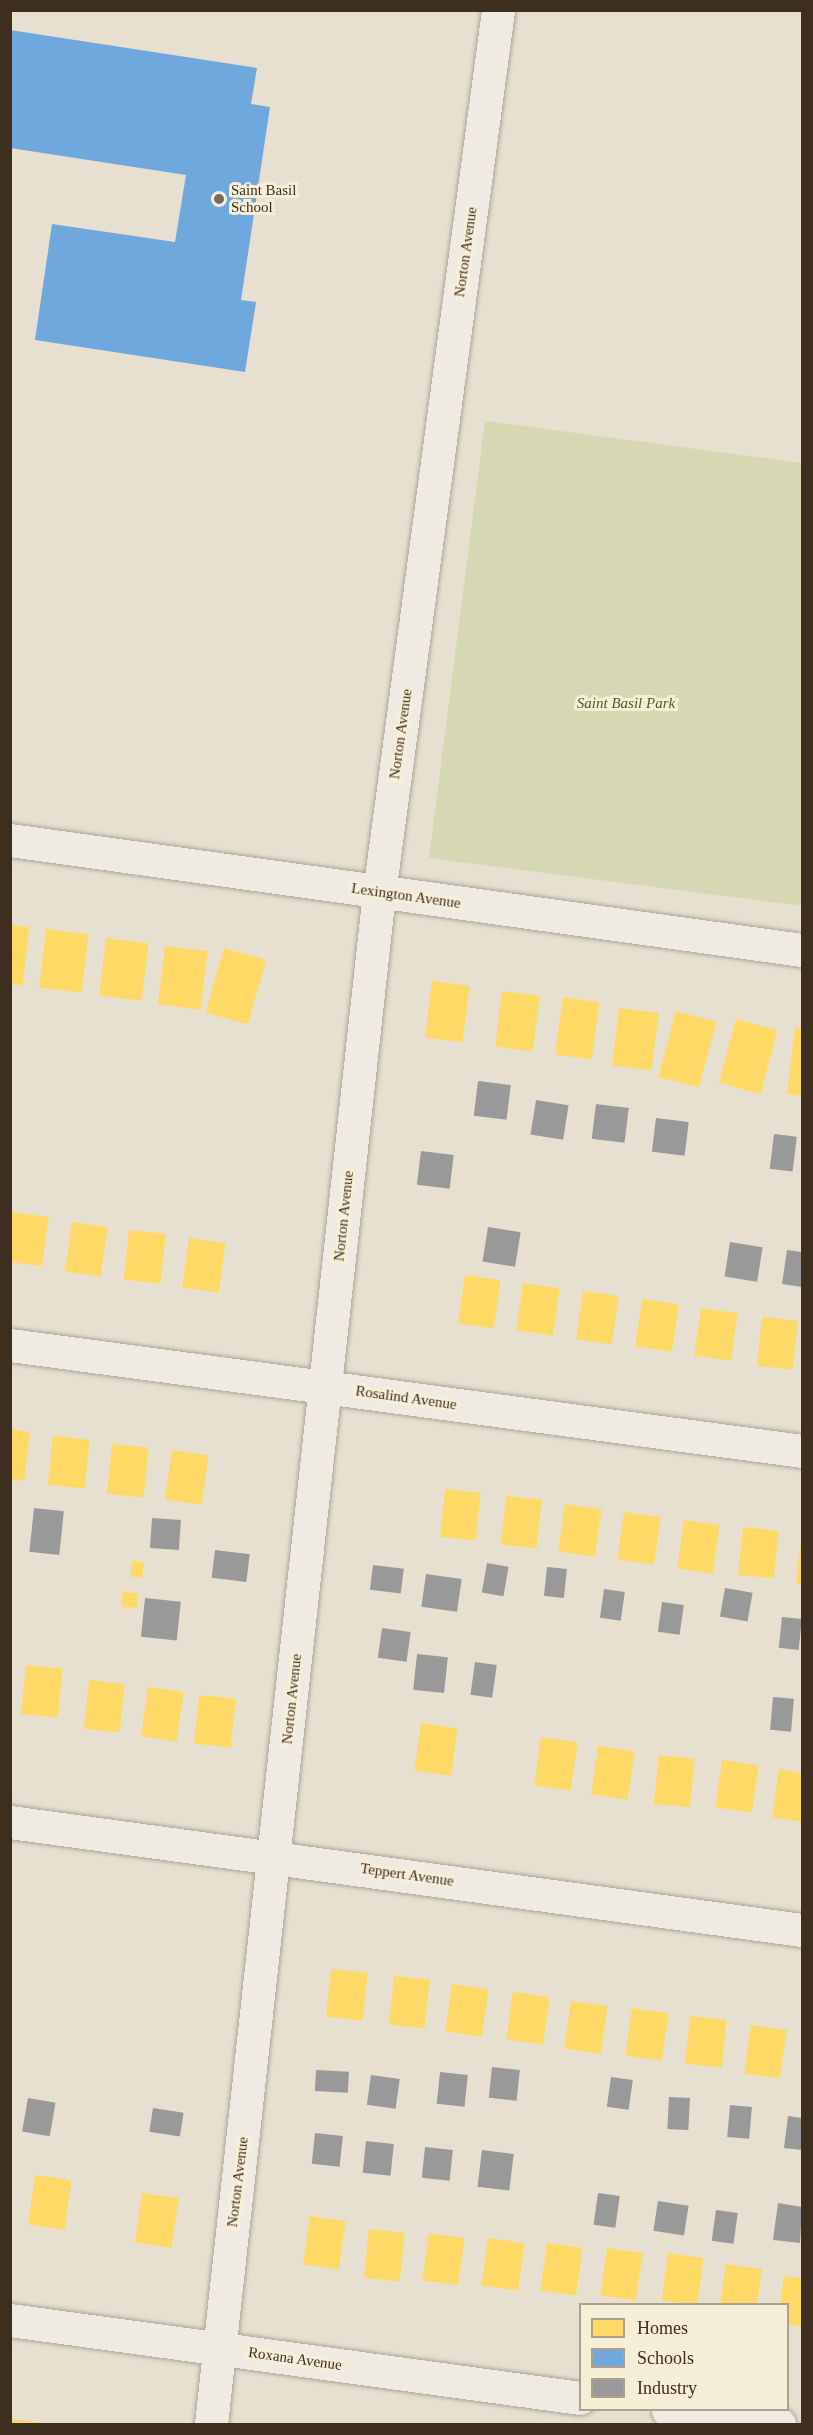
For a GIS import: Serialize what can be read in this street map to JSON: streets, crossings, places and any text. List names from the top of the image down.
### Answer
{
  "streets": {
    "street": [
      "Norton Avenue",
      "Lexington Avenue",
      "Rosalind Avenue",
      "Teppert Avenue",
      "Roxana Avenue"
    ]
  },
  "crossings": [
    ["Norton Avenue", "Lexington Avenue"],
    ["Norton Avenue", "Rosalind Avenue"],
    ["Norton Avenue", "Teppert Avenue"],
    ["Norton Avenue", "Roxana Avenue"]
  ],
  "parks": ["Saint Basil Park"],
  "places": ["Saint Basil School"],
  "legend": ["Homes", "Schools", "Industry"]
}
